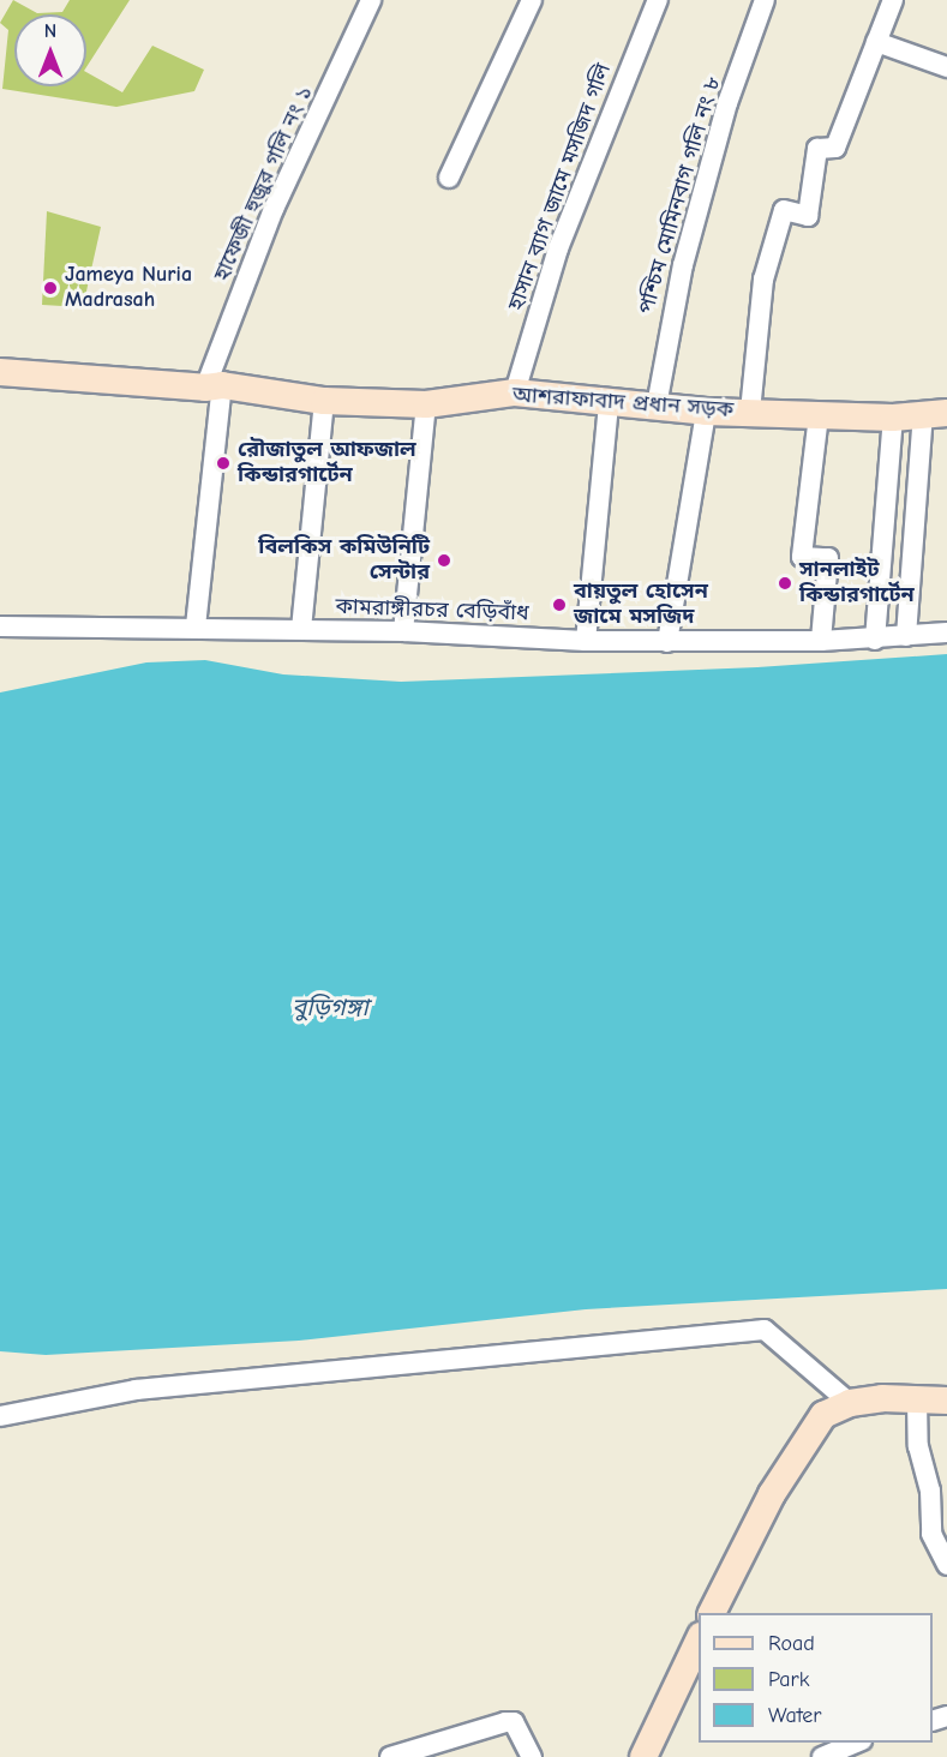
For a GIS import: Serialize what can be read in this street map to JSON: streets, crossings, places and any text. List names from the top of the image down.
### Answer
{
  "streets": {
    "street": [
      "হাফেজী হুজুর গলি নং ১",
      "হাসান ব্যাগ জামে মসজিদ গলি",
      "পশ্চিম মোমিনবাগ গলি নং ৮",
      "আশরাফাবাদ প্রধান সড়ক",
      "কামরাঙ্গীরচর বেড়িবাঁধ"
    ]
  },
  "crossings": [
    ["হাফেজী হুজুর গলি নং ১", "আশরাফাবাদ প্রধান সড়ক"],
    ["হাফেজী হুজুর গলি নং ১", "কামরাঙ্গীরচর বেড়িবাঁধ"],
    ["হাসান ব্যাগ জামে মসজিদ গলি", "আশরাফাবাদ প্রধান সড়ক"],
    ["পশ্চিম মোমিনবাগ গলি নং ৮", "আশরাফাবাদ প্রধান সড়ক"]
  ],
  "water": ["বুড়িগঙ্গা"],
  "places": [
    "Jameya Nuria Madrasah",
    "রৌজাতুল আফজাল কিন্ডারগার্টেন",
    "বিলকিস কমিউনিটি সেন্টার",
    "সানলাইট কিন্ডারগার্টেন",
    "বায়তুল হোসেন জামে মসজিদ"
  ],
  "legend": ["Road", "Park", "Water"],
  "north": "top"
}
